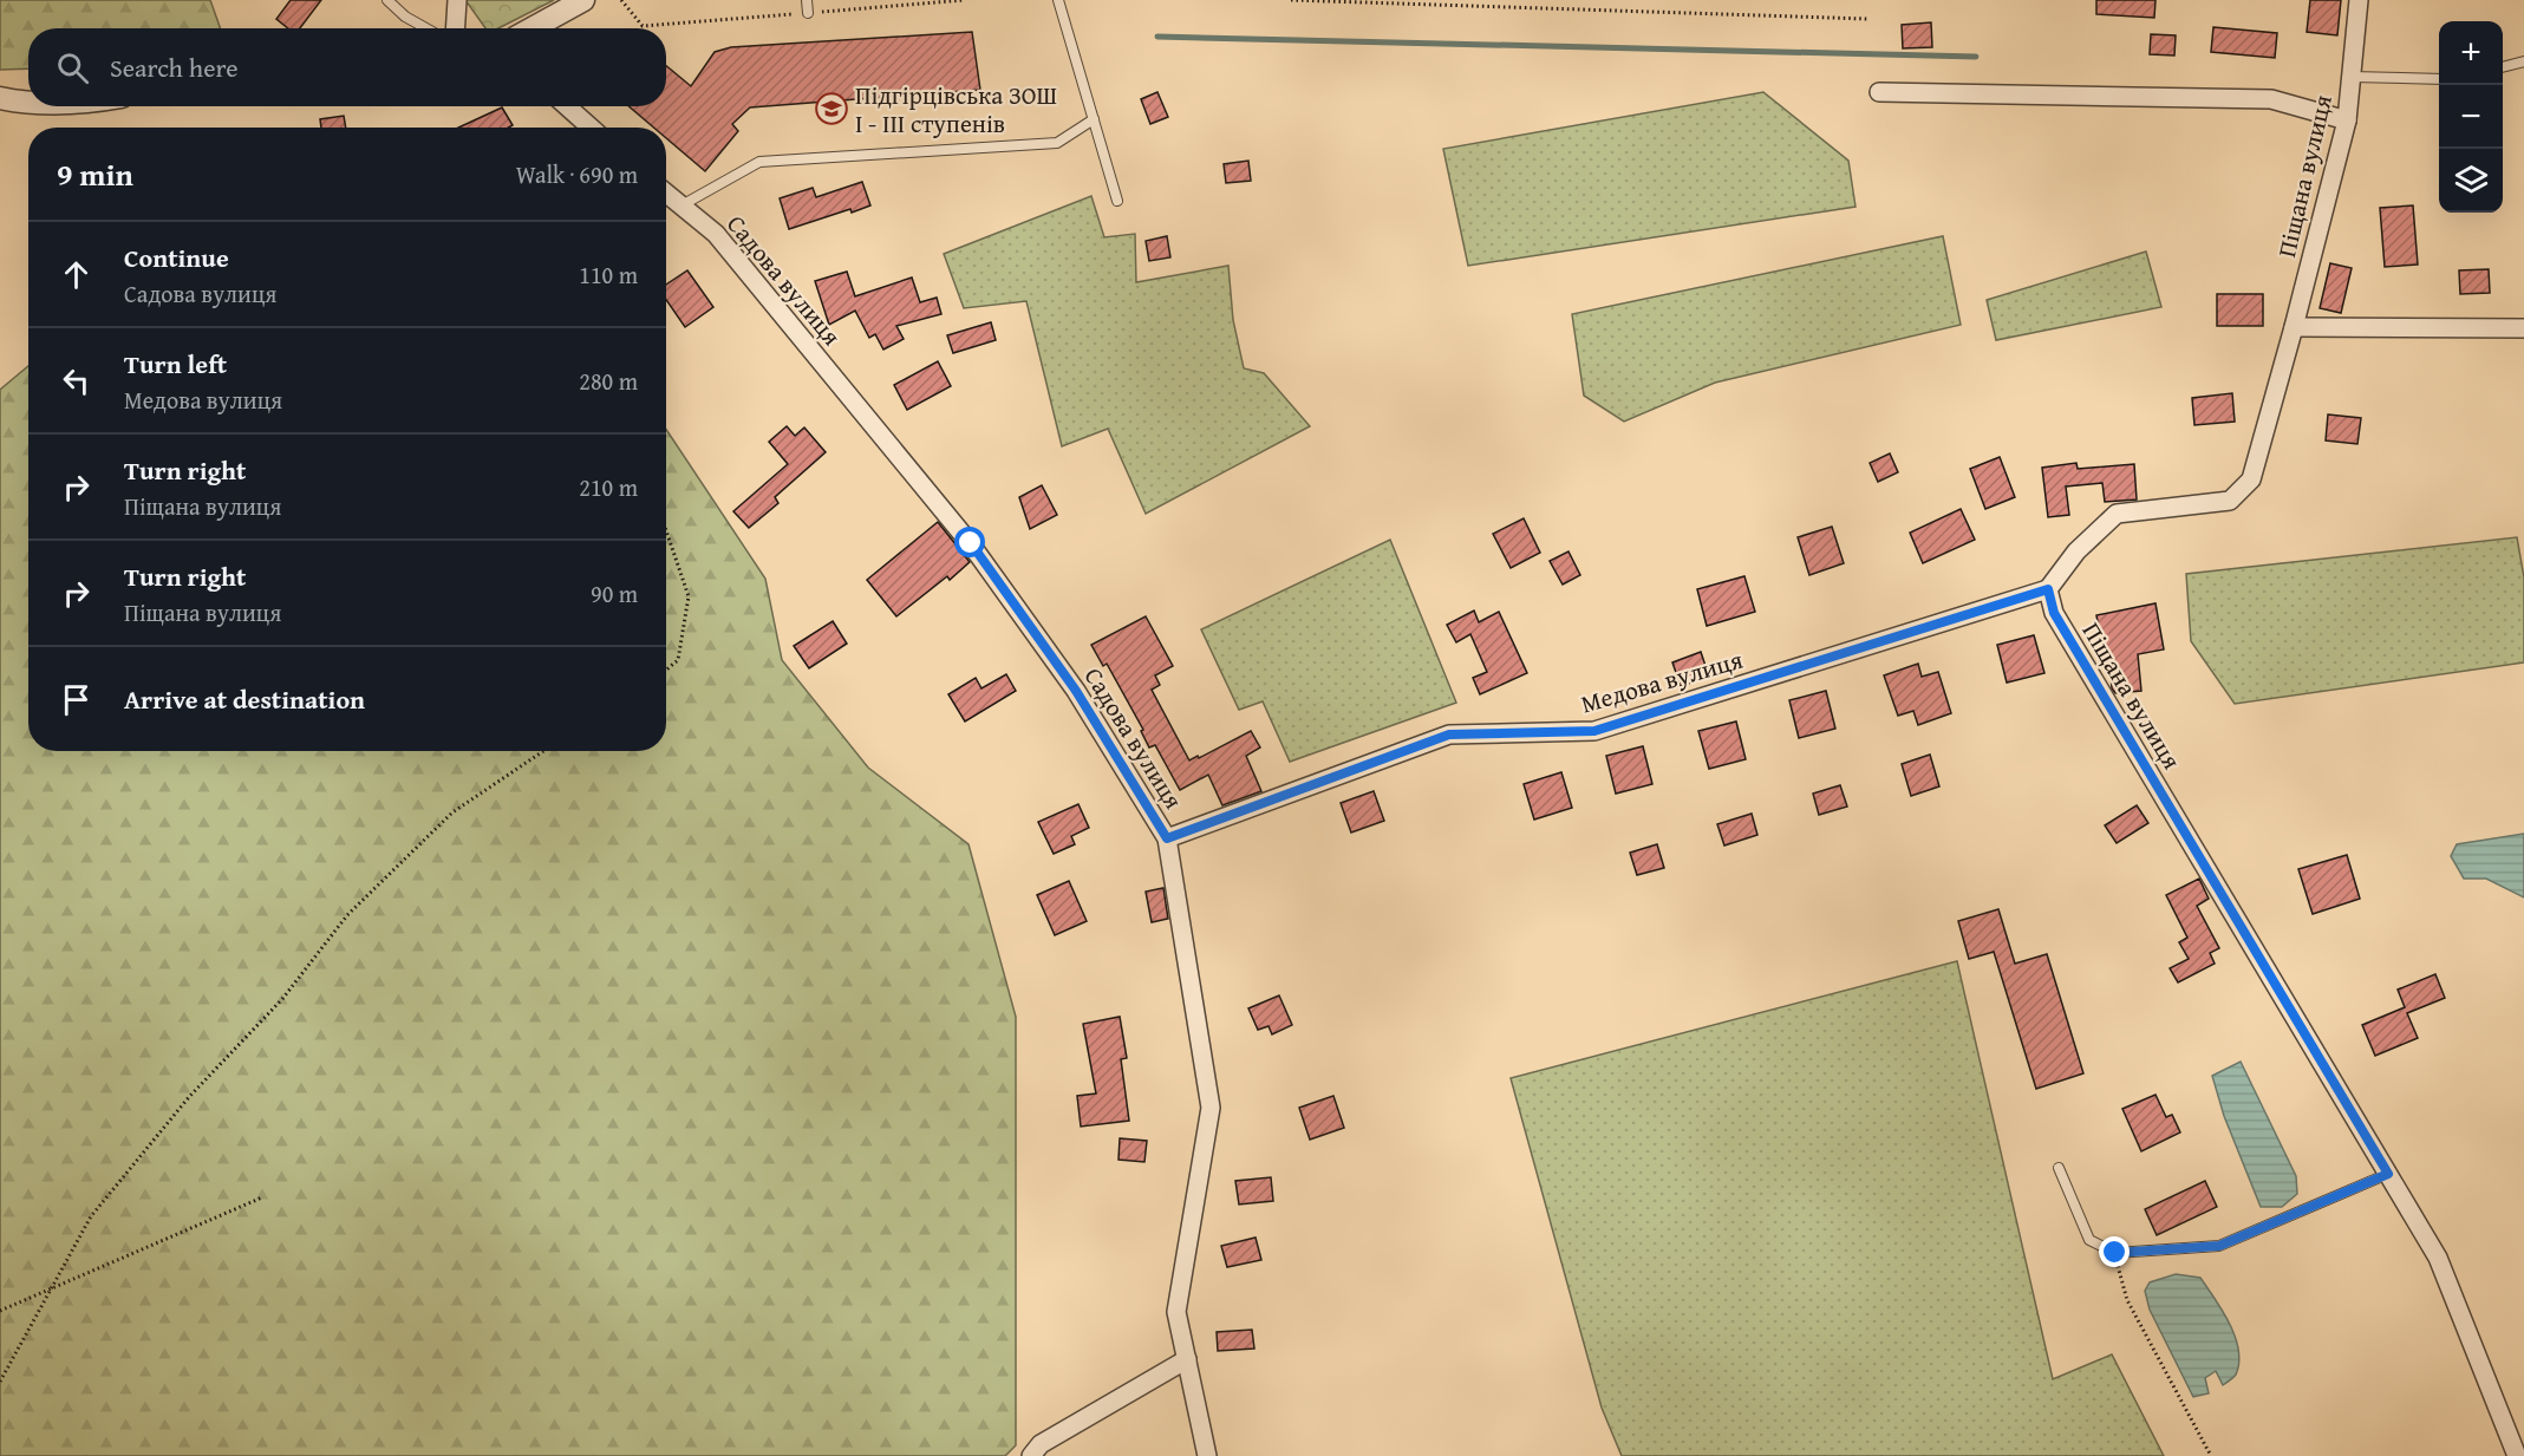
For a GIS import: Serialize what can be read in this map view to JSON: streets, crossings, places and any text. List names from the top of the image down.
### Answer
{
  "streets": {
    "street": ["Піщана вулиця", "Садова вулиця", "Медова вулиця"]
  },
  "crossings": [
    ["Піщана вулиця", "Медова вулиця"],
    ["Садова вулиця", "Медова вулиця"]
  ],
  "places": {
    "school or university": ["Підгірцівська ЗОШ І - ІІІ ступенів"]
  },
  "page": {
    "map_buttons": ["+", "−"],
    "search": "Search here",
    "heading": ["9 min", "Walk · 690 m"],
    "list": [
      ["Continue", "Садова вулиця", "110 m"],
      ["Turn left", "Медова вулиця", "280 m"],
      ["Turn right", "Піщана вулиця", "210 m"],
      ["Turn right", "Піщана вулиця", "90 m"],
      "Arrive at destination"
    ]
  }
}
